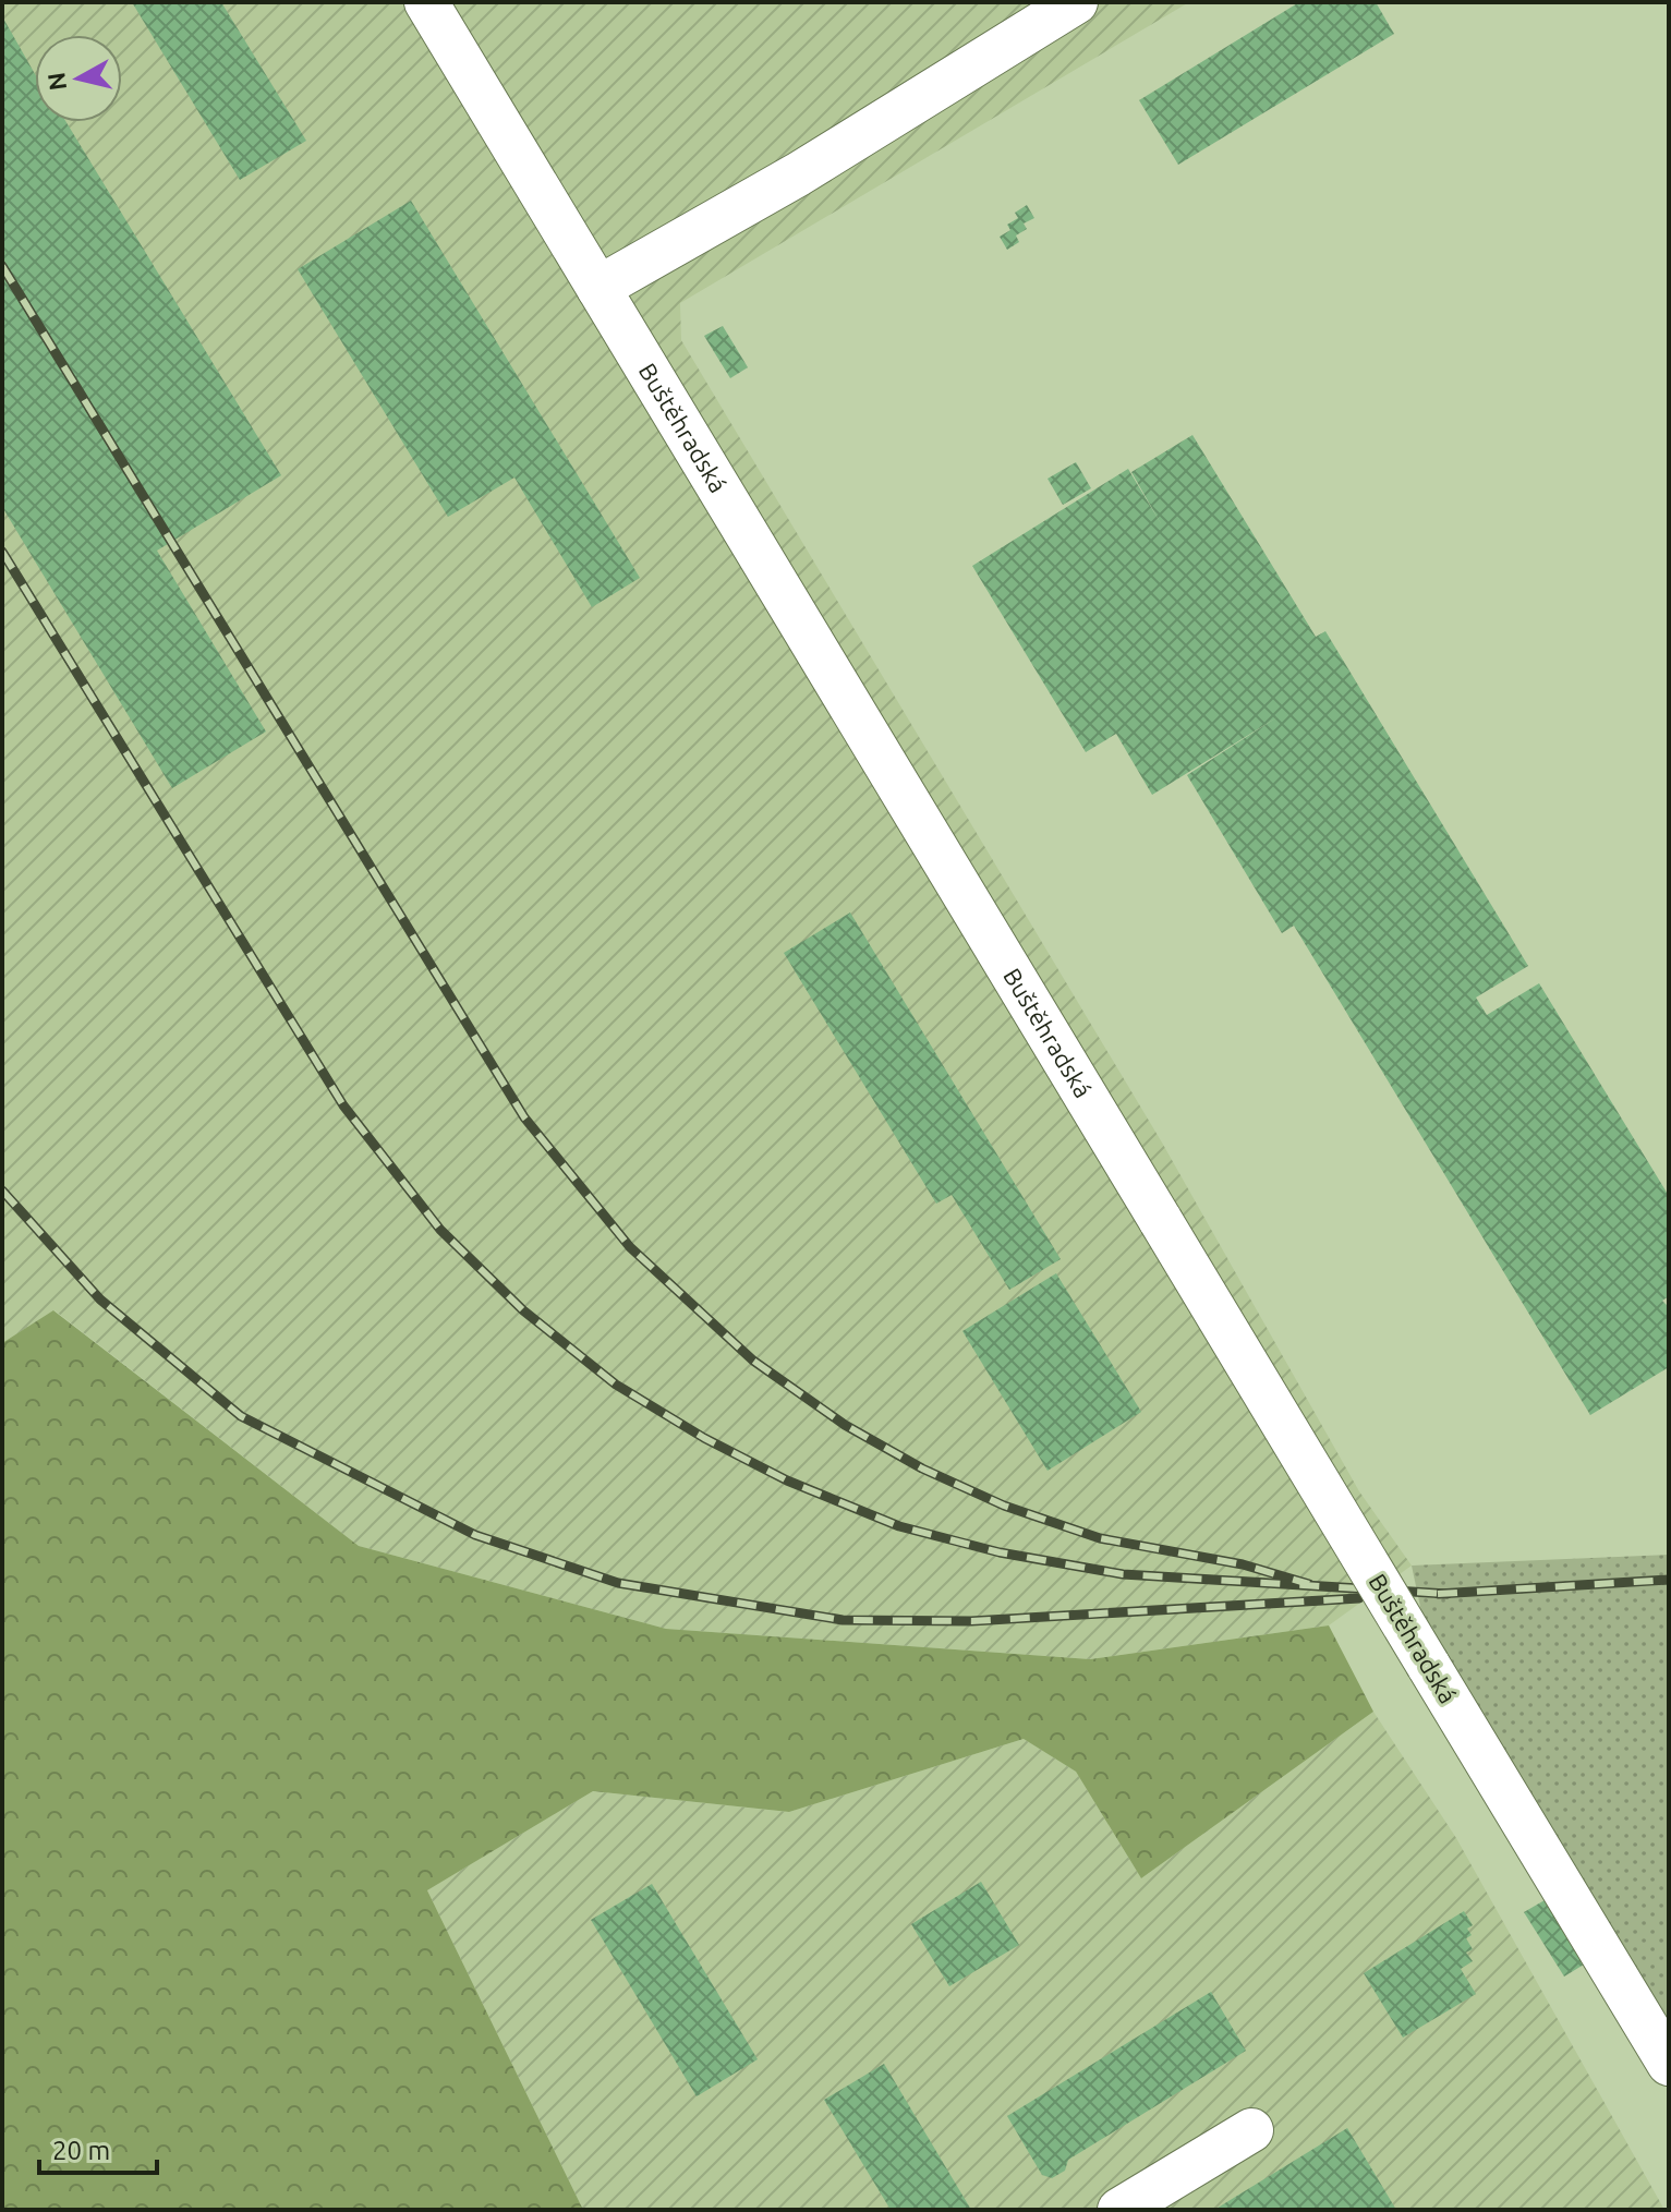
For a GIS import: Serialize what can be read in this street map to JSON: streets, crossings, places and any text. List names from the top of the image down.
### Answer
{
  "streets": {
    "street": ["Buštěhradská"]
  },
  "scale_bar": "20 m",
  "north": "left"
}
